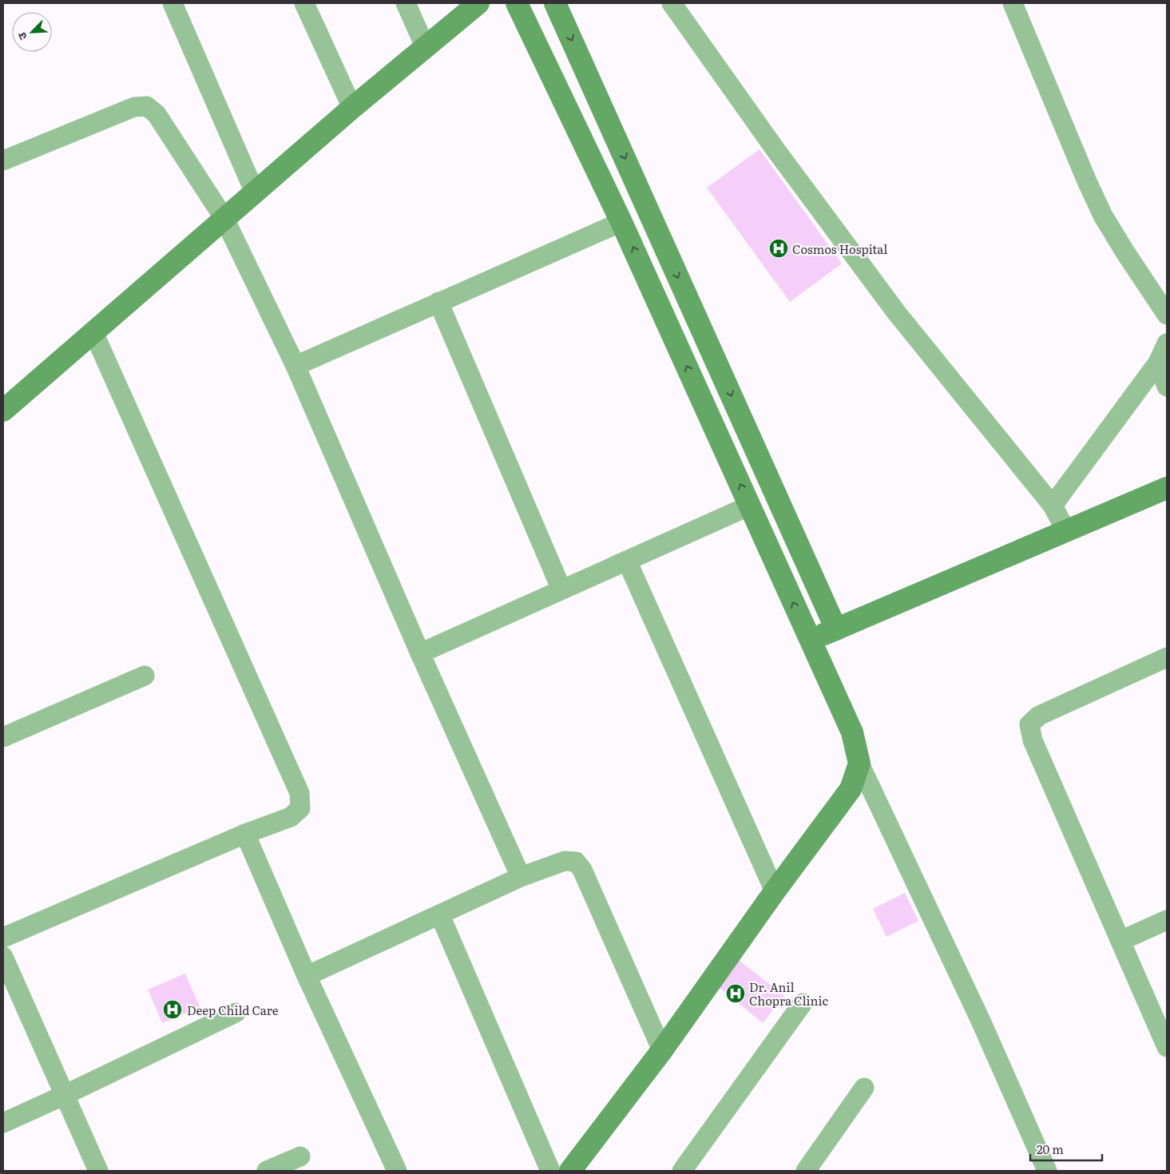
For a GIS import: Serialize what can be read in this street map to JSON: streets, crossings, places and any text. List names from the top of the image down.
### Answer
{
  "places": {
    "hospital": ["Cosmos Hospital", "Dr. Anil Chopra Clinic", "Deep Child Care"]
  },
  "scale_bar": "20 m",
  "north": "bottom left"
}
